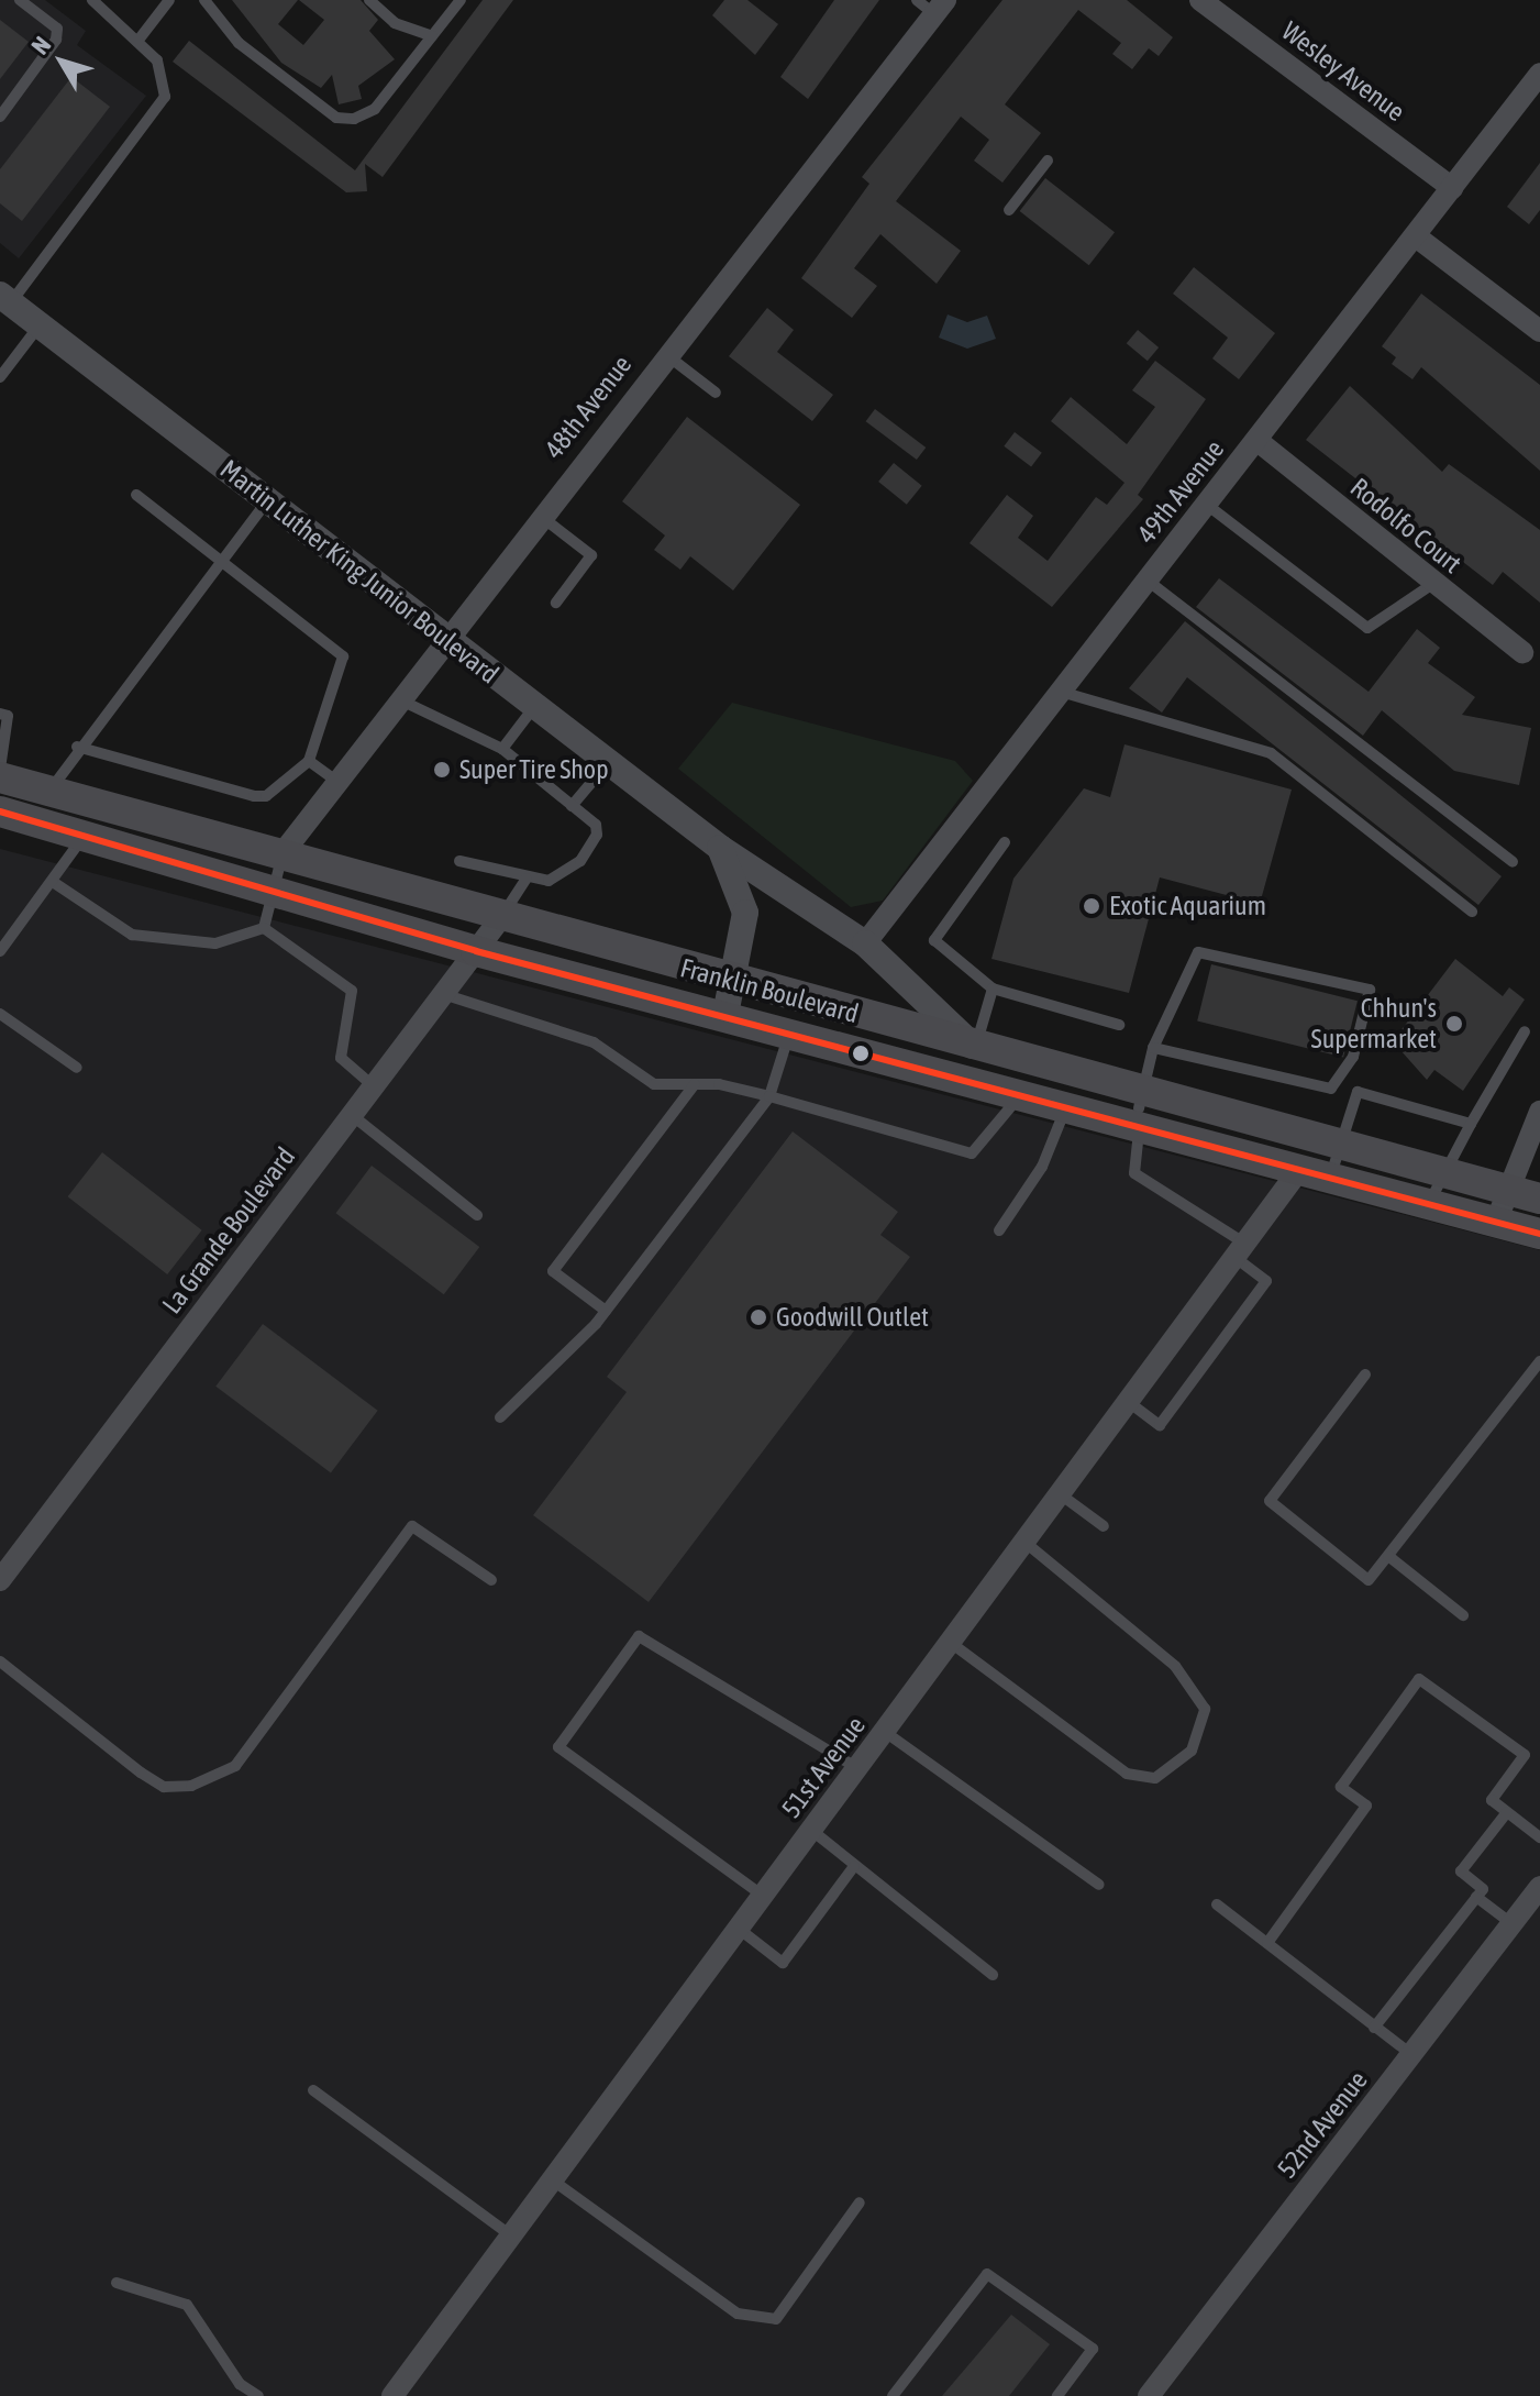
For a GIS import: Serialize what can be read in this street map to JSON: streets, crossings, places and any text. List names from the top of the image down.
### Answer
{
  "streets": {
    "main road": ["Franklin Boulevard"],
    "street": [
      "Wesley Avenue",
      "48th Avenue",
      "49th Avenue",
      "Rodolfo Court",
      "Martin Luther King Junior Boulevard",
      "La Grande Boulevard",
      "51st Avenue",
      "52nd Avenue"
    ]
  },
  "crossings": [
    ["Wesley Avenue", "49th Avenue"],
    ["48th Avenue", "Martin Luther King Junior Boulevard"],
    ["48th Avenue", "Franklin Boulevard"],
    ["49th Avenue", "Rodolfo Court"],
    ["49th Avenue", "Martin Luther King Junior Boulevard"],
    ["Martin Luther King Junior Boulevard", "Franklin Boulevard"],
    ["Franklin Boulevard", "La Grande Boulevard"],
    ["Franklin Boulevard", "51st Avenue"]
  ],
  "places": [
    "Super Tire Shop",
    "Exotic Aquarium",
    "Chhun's Supermarket",
    "Goodwill Outlet"
  ],
  "north": "top left"
}
